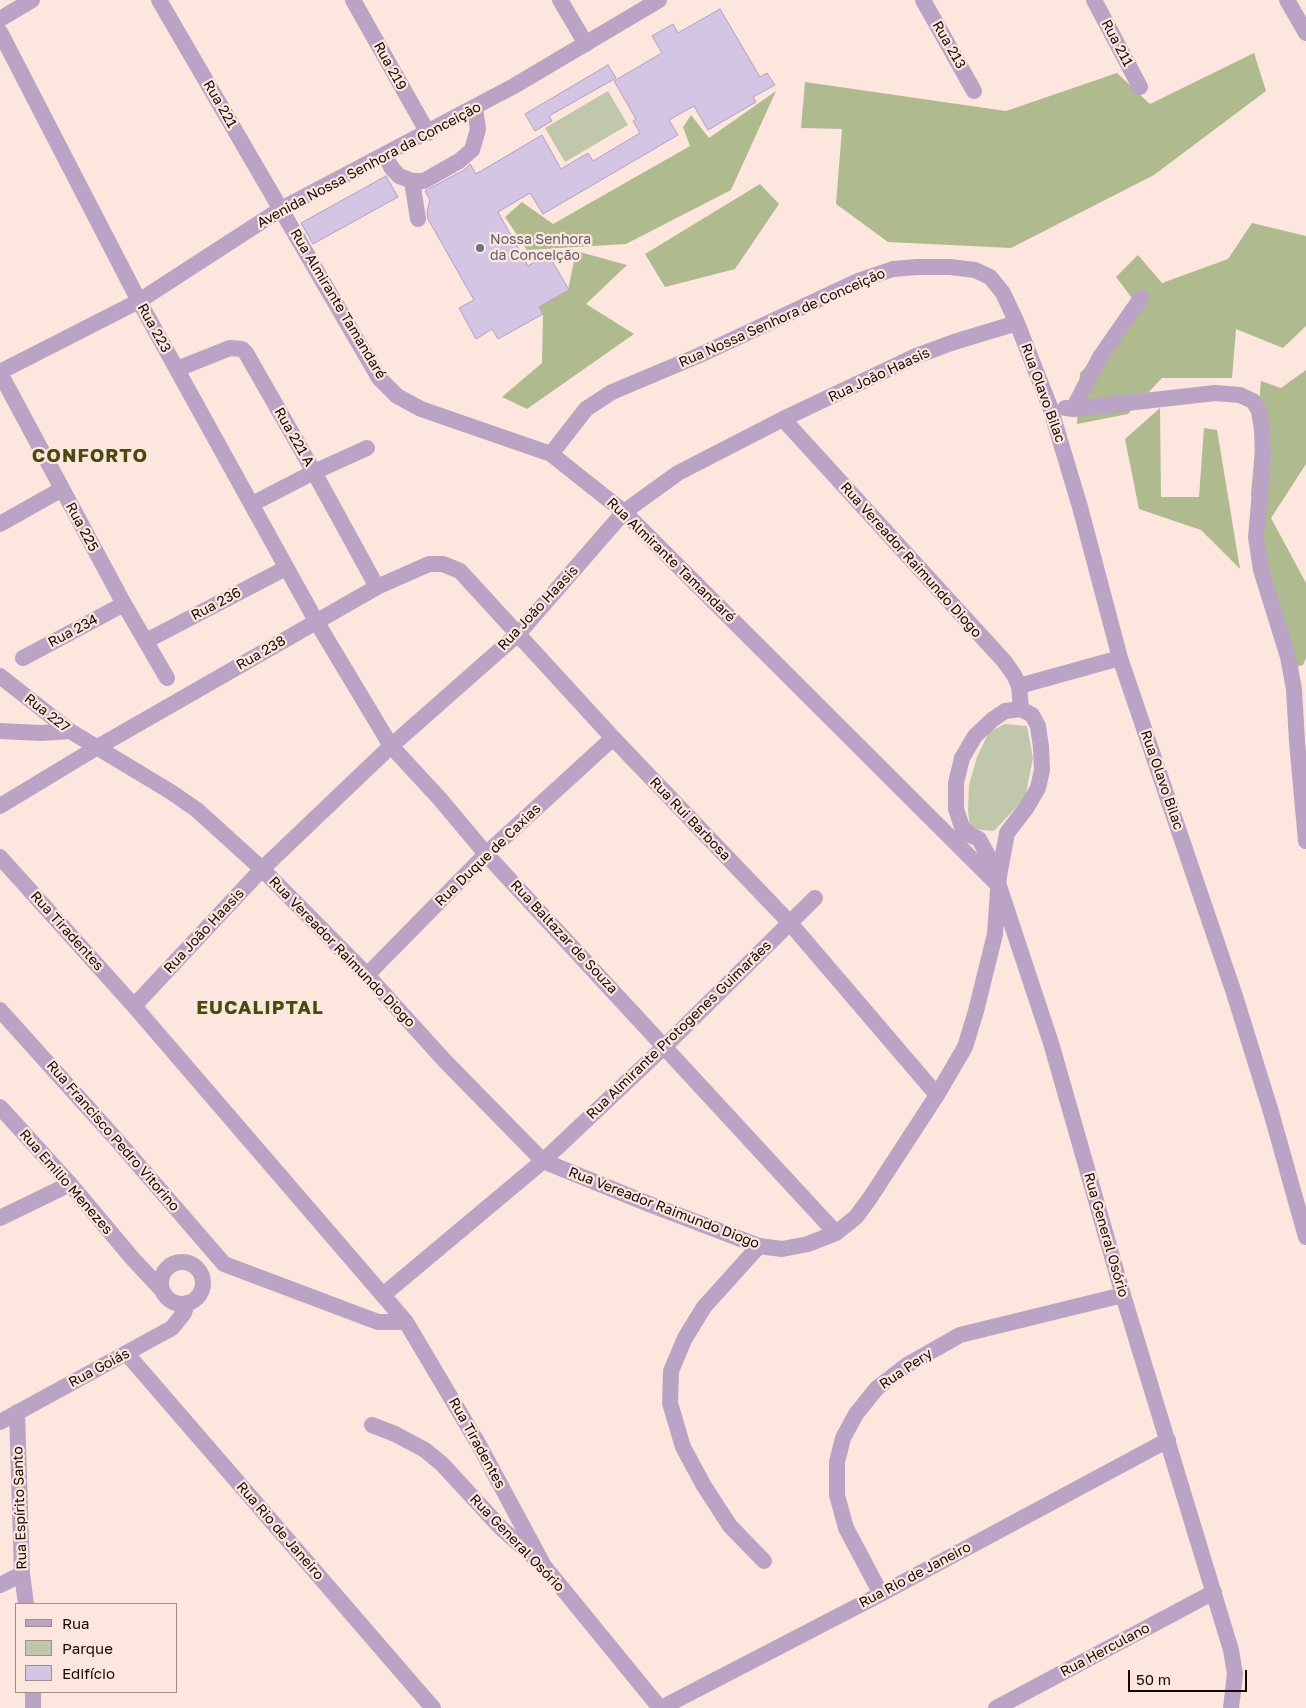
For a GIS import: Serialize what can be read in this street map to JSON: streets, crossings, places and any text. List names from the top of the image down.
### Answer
{
  "streets": {
    "street": [
      "Rua 211",
      "Rua 213",
      "Rua 219",
      "Rua 221",
      "Avenida Nossa Senhora da Conceição",
      "Rua Almirante Tamandaré",
      "Rua Nossa Senhora de Conceição",
      "Rua 223",
      "Rua João Haasis",
      "Rua Olavo Bilac",
      "Rua 221 A",
      "Rua 225",
      "Rua Vereador Raimundo Diogo",
      "Rua 236",
      "Rua 234",
      "Rua 238",
      "Rua 227",
      "Rua Rui Barbosa",
      "Rua Duque de Caxias",
      "Rua Tiradentes",
      "Rua Baltazar de Souza",
      "Rua Almirante Protogenes Guimarães",
      "Rua Francisco Pedro Vitorino",
      "Rua Emilio Menezes",
      "Rua General Osório",
      "Rua Goiás",
      "Rua Pery",
      "Rua Espírito Santo",
      "Rua Rio de Janeiro",
      "Rua Herculano"
    ]
  },
  "crossings": [
    ["Rua 219", "Avenida Nossa Senhora da Conceição"],
    ["Rua 221", "Avenida Nossa Senhora da Conceição"],
    ["Rua 221", "Rua Almirante Tamandaré"],
    ["Avenida Nossa Senhora da Conceição", "Rua Almirante Tamandaré"],
    ["Avenida Nossa Senhora da Conceição", "Rua 223"],
    ["Avenida Nossa Senhora da Conceição", "Rua 225"],
    ["Rua Almirante Tamandaré", "Rua Nossa Senhora de Conceição"],
    ["Rua Almirante Tamandaré", "Rua João Haasis"],
    ["Rua Almirante Tamandaré", "Rua General Osório"],
    ["Rua Nossa Senhora de Conceição", "Rua João Haasis"],
    ["Rua Nossa Senhora de Conceição", "Rua Olavo Bilac"],
    ["Rua 223", "Rua 221 A"],
    ["Rua 223", "Rua 236"],
    ["Rua 223", "Rua 238"],
    ["Rua 223", "Rua Baltazar de Souza"],
    ["Rua João Haasis", "Rua Olavo Bilac"],
    ["Rua João Haasis", "Rua Vereador Raimundo Diogo"],
    ["Rua João Haasis", "Rua Rui Barbosa"],
    ["Rua João Haasis", "Rua Tiradentes"],
    ["Rua João Haasis", "Rua Baltazar de Souza"],
    ["Rua 221 A", "Rua 238"],
    ["Rua 225", "Rua 236"],
    ["Rua 225", "Rua 234"],
    ["Rua Vereador Raimundo Diogo", "Rua 238"],
    ["Rua Vereador Raimundo Diogo", "Rua 227"],
    ["Rua Vereador Raimundo Diogo", "Rua Rui Barbosa"],
    ["Rua Vereador Raimundo Diogo", "Rua Duque de Caxias"],
    ["Rua Vereador Raimundo Diogo", "Rua Baltazar de Souza"],
    ["Rua Vereador Raimundo Diogo", "Rua Almirante Protogenes Guimarães"],
    ["Rua Vereador Raimundo Diogo", "Rua General Osório"],
    ["Rua 238", "Rua 227"],
    ["Rua 238", "Rua Rui Barbosa"],
    ["Rua 238", "Rua Baltazar de Souza"],
    ["Rua Rui Barbosa", "Rua Duque de Caxias"],
    ["Rua Rui Barbosa", "Rua Almirante Protogenes Guimarães"],
    ["Rua Duque de Caxias", "Rua Baltazar de Souza"],
    ["Rua Tiradentes", "Rua Almirante Protogenes Guimarães"],
    ["Rua Tiradentes", "Rua General Osório"],
    ["Rua Baltazar de Souza", "Rua Almirante Protogenes Guimarães"],
    ["Rua Emilio Menezes", "Rua Goiás"],
    ["Rua General Osório", "Rua Pery"],
    ["Rua General Osório", "Rua Rio de Janeiro"],
    ["Rua General Osório", "Rua Herculano"],
    ["Rua Goiás", "Rua Espírito Santo"],
    ["Rua Goiás", "Rua Rio de Janeiro"],
    ["Rua Pery", "Rua Rio de Janeiro"]
  ],
  "districts": ["CONFORTO", "EUCALIPTAL"],
  "places": ["Nossa Senhora da Conceição"],
  "legend": ["Rua", "Parque", "Edifício"],
  "scale_bar": "50 m"
}
